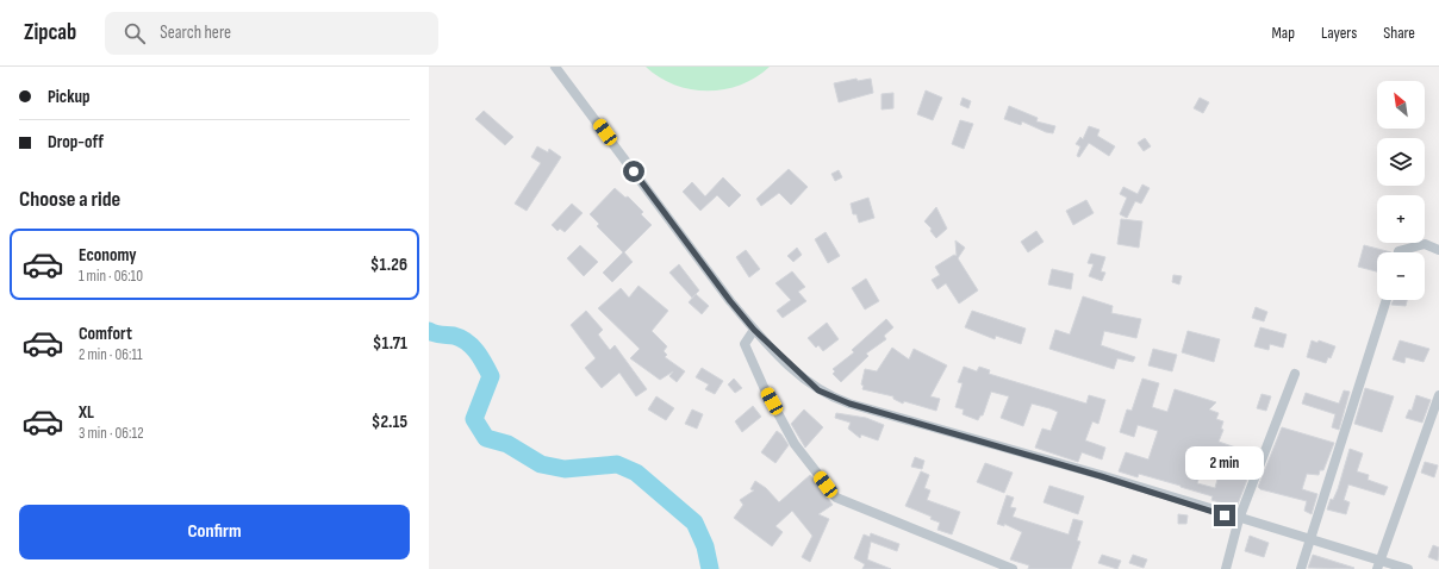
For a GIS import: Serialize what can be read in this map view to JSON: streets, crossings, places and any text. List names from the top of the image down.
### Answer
{
  "north": "top left",
  "page": {
    "header": "Zipcab",
    "search": "Search here",
    "nav": ["Map", "Layers", "Share"],
    "banner": ["Pickup", "Drop-off"],
    "map_buttons": ["+", "−"],
    "heading": "Choose a ride",
    "list": [
      {
        "name": "Economy",
        "note": "1 min · 06:10",
        "value": "$1.26"
      },
      {
        "name": "Comfort",
        "note": "2 min · 06:11",
        "value": "$1.71"
      },
      {
        "name": "XL",
        "note": "3 min · 06:12",
        "value": "$2.15"
      }
    ],
    "bubble": "2 min",
    "buttons": "Confirm"
  }
}
